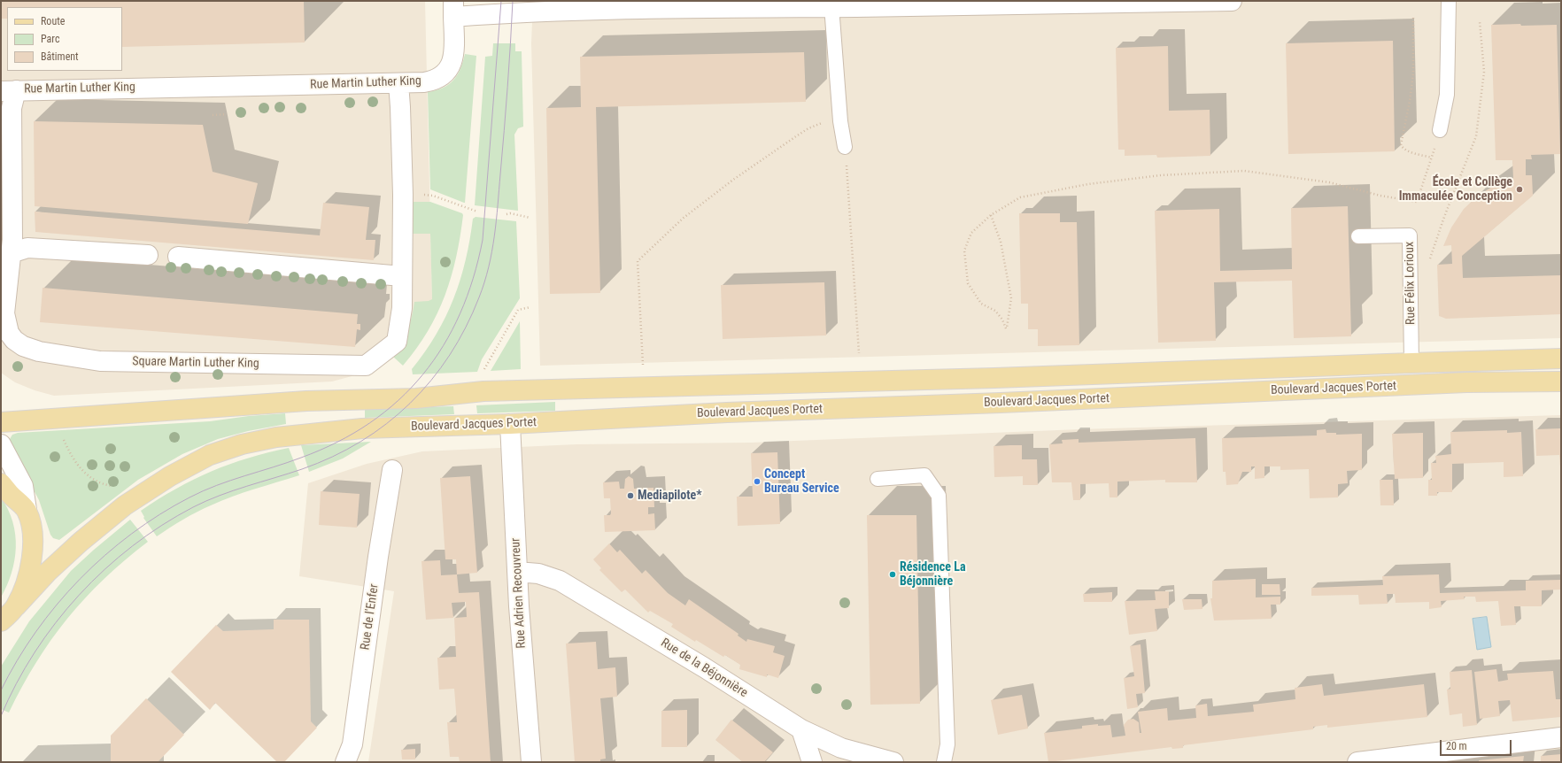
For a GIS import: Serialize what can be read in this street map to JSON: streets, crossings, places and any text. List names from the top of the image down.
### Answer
{
  "streets": {
    "main road": ["Boulevard Jacques Portet"],
    "street": [
      "Rue Martin Luther King",
      "Square Martin Luther King",
      "Rue Adrien Recouvreur",
      "Rue de l'Enfer",
      "Rue de la Béjonnière"
    ],
    "lane": ["Rue Félix Lorioux"]
  },
  "crossings": [
    ["Rue Martin Luther King", "Square Martin Luther King"],
    ["Rue Félix Lorioux", "Boulevard Jacques Portet"],
    ["Boulevard Jacques Portet", "Rue Adrien Recouvreur"],
    ["Rue Adrien Recouvreur", "Rue de la Béjonnière"]
  ],
  "places": [
    "École et Collège Immaculée Conception",
    "Concept Bureau Service",
    "Mediapilote*",
    "Résidence La Béjonnière"
  ],
  "legend": ["Route", "Parc", "Bâtiment"],
  "scale_bar": "20 m"
}
